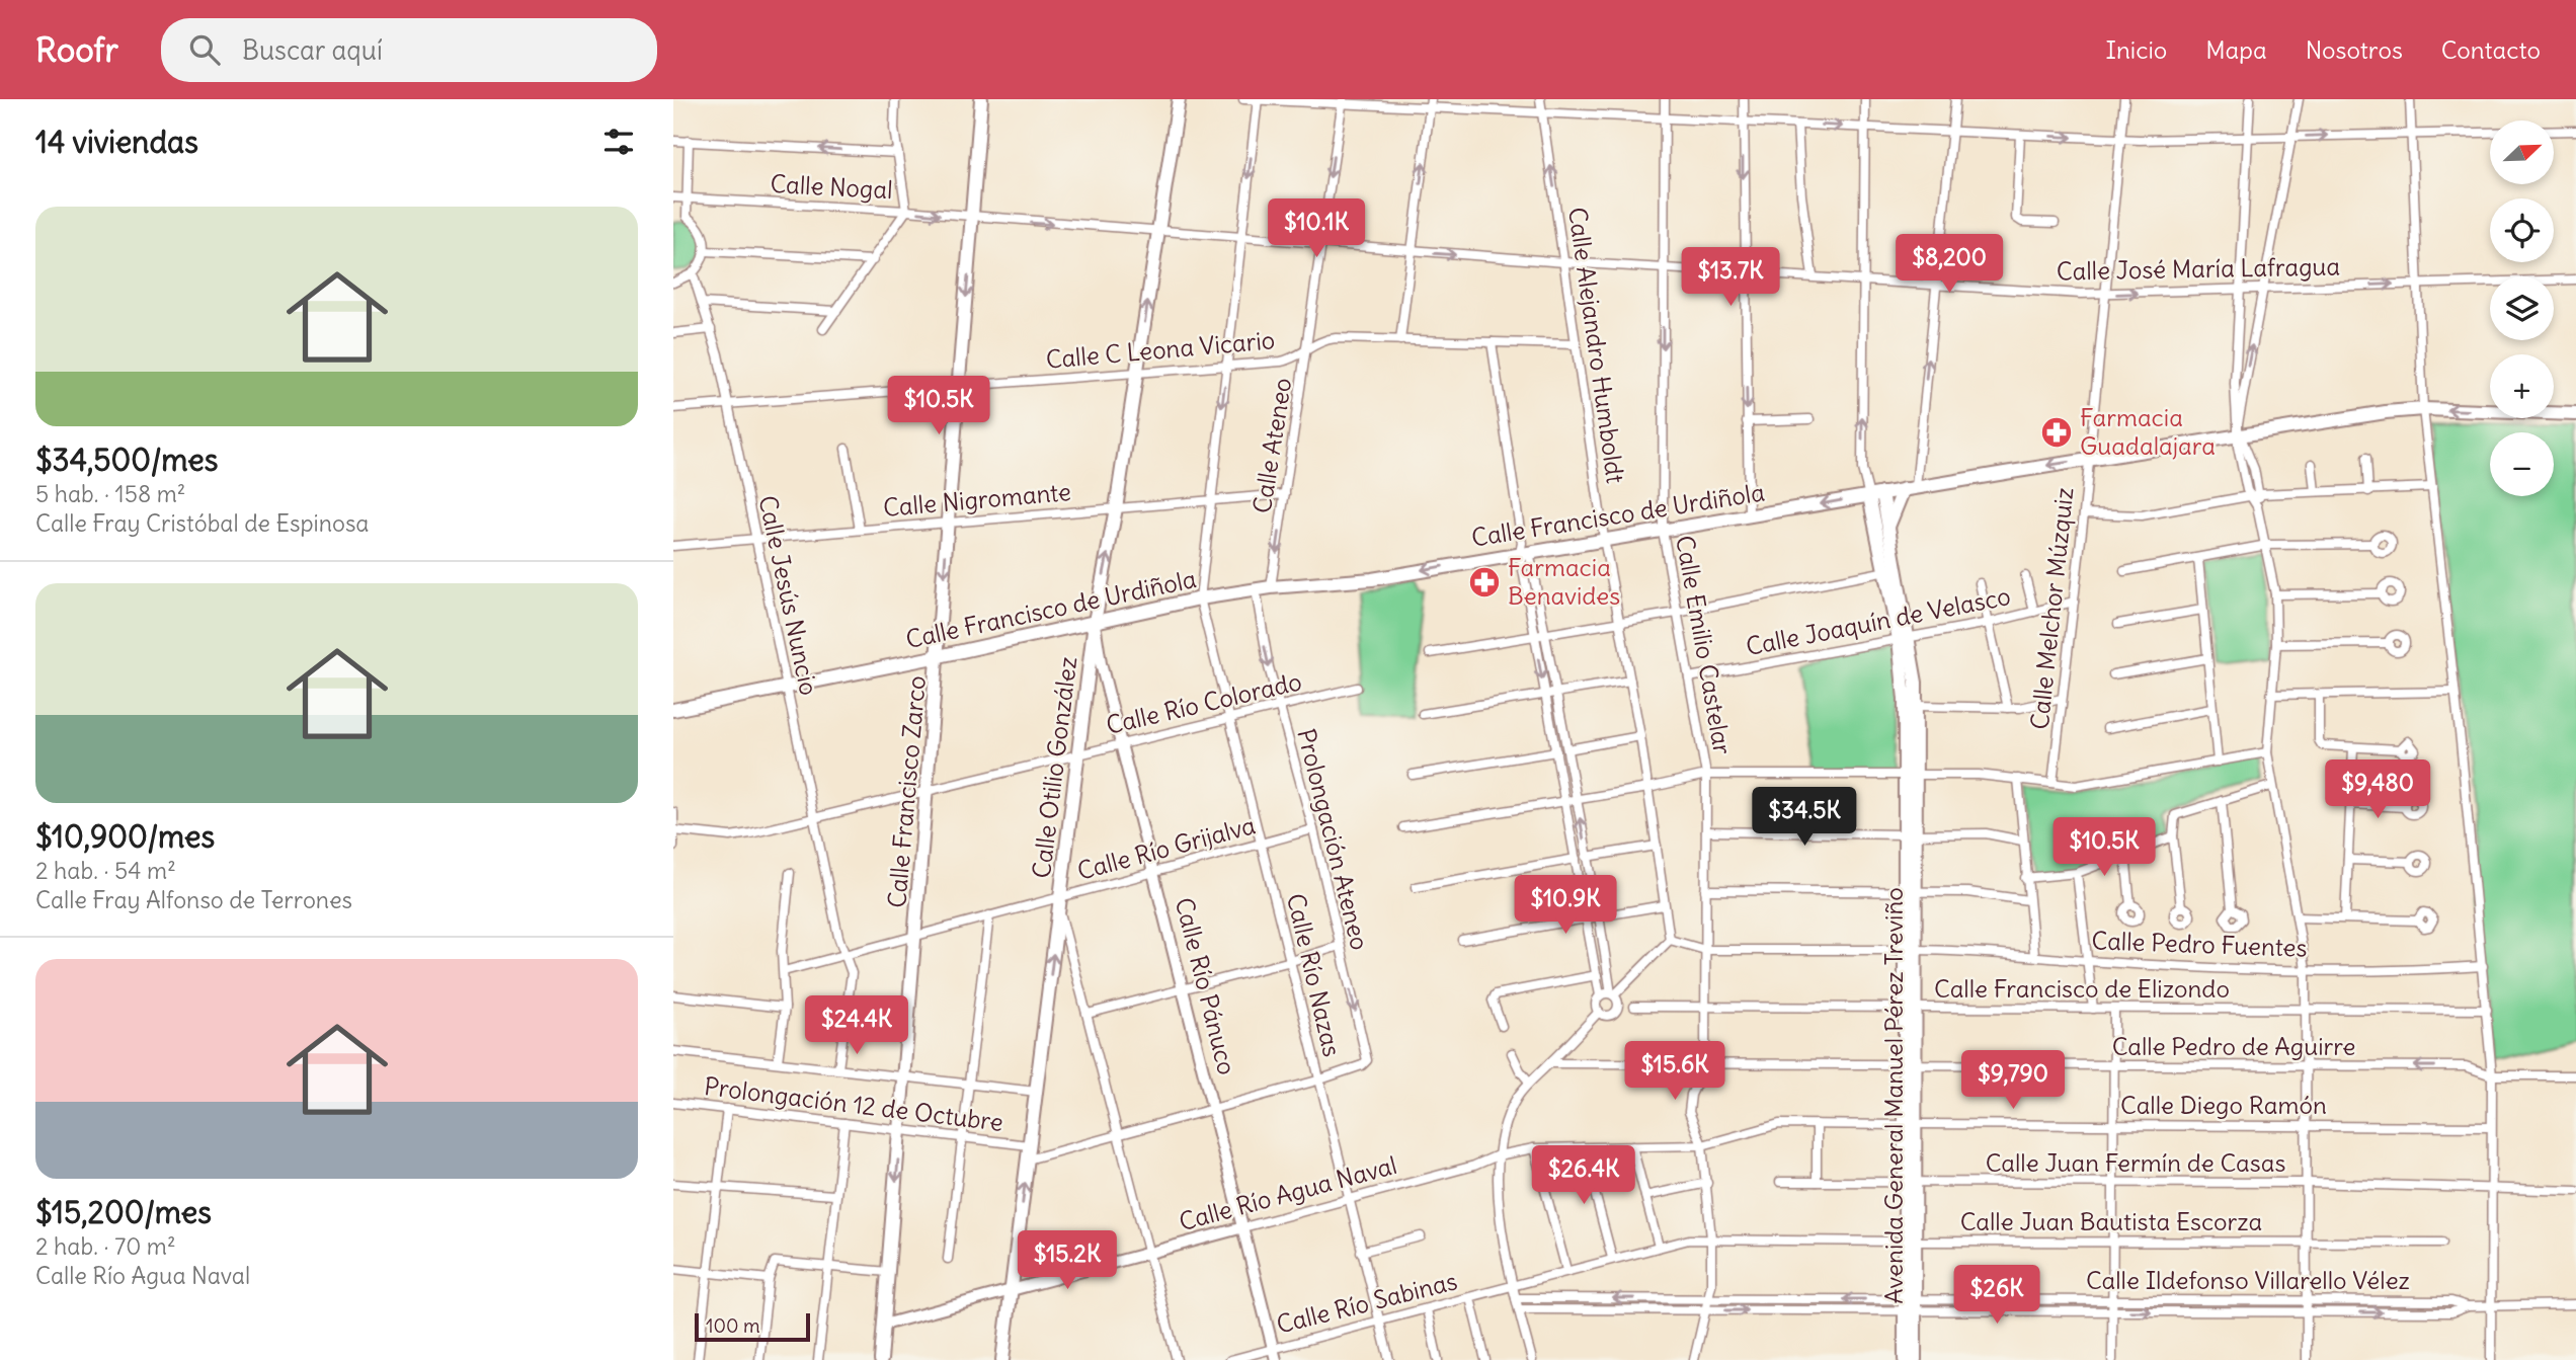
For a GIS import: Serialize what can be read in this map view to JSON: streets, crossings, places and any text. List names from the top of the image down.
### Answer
{
  "streets": {
    "main road": [
      "Calle Francisco de Urdiñola",
      "Calle Otilio González",
      "Calle Francisco Zarco",
      "Avenida General Manuel Pérez Treviño"
    ],
    "street": [
      "Calle Nogal",
      "Calle José María Lafragua",
      "Calle Alejandro Humboldt",
      "Calle C Leona Vicario",
      "Calle Ateneo",
      "Calle Nigromante",
      "Calle Jesús Nuncio",
      "Calle Melchor Múzquiz",
      "Calle Joaquín de Velasco",
      "Calle Emilio Castelar",
      "Calle Río Colorado",
      "Prolongación Ateneo",
      "Calle Río Grijalva",
      "Calle Pedro Fuentes",
      "Calle Río Nazas",
      "Calle Río Pánuco",
      "Calle Francisco de Elizondo",
      "Calle Pedro de Aguirre",
      "Prolongación 12 de Octubre",
      "Calle Diego Ramón",
      "Calle Juan Fermín de Casas",
      "Calle Río Agua Naval",
      "Calle Juan Bautista Escorza",
      "Calle Ildefonso Villarello Vélez",
      "Calle Río Sabinas"
    ]
  },
  "crossings": [
    ["Calle Nogal", "Calle José María Lafragua"],
    ["Calle Nogal", "Calle Francisco Zarco"],
    ["Calle José María Lafragua", "Calle Alejandro Humboldt"],
    ["Calle José María Lafragua", "Calle Ateneo"],
    ["Calle José María Lafragua", "Calle Melchor Múzquiz"],
    ["Calle José María Lafragua", "Calle Emilio Castelar"],
    ["Calle José María Lafragua", "Calle Otilio González"],
    ["Calle José María Lafragua", "Calle Francisco Zarco"],
    ["Calle Alejandro Humboldt", "Calle C Leona Vicario"],
    ["Calle Alejandro Humboldt", "Calle Francisco de Urdiñola"],
    ["Calle Alejandro Humboldt", "Calle Pedro Fuentes"],
    ["Calle C Leona Vicario", "Calle Ateneo"],
    ["Calle C Leona Vicario", "Calle Jesús Nuncio"],
    ["Calle C Leona Vicario", "Calle Otilio González"],
    ["Calle C Leona Vicario", "Calle Francisco Zarco"],
    ["Calle Ateneo", "Calle Nigromante"],
    ["Calle Ateneo", "Calle Francisco de Urdiñola"],
    ["Calle Nigromante", "Calle Jesús Nuncio"],
    ["Calle Nigromante", "Calle Otilio González"],
    ["Calle Nigromante", "Calle Francisco Zarco"],
    ["Calle Francisco de Urdiñola", "Calle Jesús Nuncio"],
    ["Calle Francisco de Urdiñola", "Calle Melchor Múzquiz"],
    ["Calle Francisco de Urdiñola", "Calle Emilio Castelar"],
    ["Calle Francisco de Urdiñola", "Calle Otilio González"],
    ["Calle Francisco de Urdiñola", "Calle Francisco Zarco"],
    ["Calle Francisco de Urdiñola", "Prolongación Ateneo"],
    ["Calle Francisco de Urdiñola", "Calle Río Nazas"],
    ["Calle Francisco de Urdiñola", "Avenida General Manuel Pérez Treviño"],
    ["Calle Jesús Nuncio", "Calle Río Colorado"],
    ["Calle Jesús Nuncio", "Calle Río Grijalva"],
    ["Calle Melchor Múzquiz", "Calle Joaquín de Velasco"],
    ["Calle Joaquín de Velasco", "Calle Emilio Castelar"],
    ["Calle Joaquín de Velasco", "Avenida General Manuel Pérez Treviño"],
    ["Calle Emilio Castelar", "Calle Pedro Fuentes"],
    ["Calle Emilio Castelar", "Calle Francisco de Elizondo"],
    ["Calle Emilio Castelar", "Calle Pedro de Aguirre"],
    ["Calle Emilio Castelar", "Calle Diego Ramón"],
    ["Calle Emilio Castelar", "Calle Río Agua Naval"],
    ["Calle Emilio Castelar", "Calle Juan Bautista Escorza"],
    ["Calle Emilio Castelar", "Calle Ildefonso Villarello Vélez"],
    ["Calle Río Colorado", "Calle Otilio González"],
    ["Calle Río Colorado", "Calle Francisco Zarco"],
    ["Calle Río Colorado", "Prolongación Ateneo"],
    ["Calle Río Colorado", "Calle Río Nazas"],
    ["Calle Río Colorado", "Calle Río Pánuco"],
    ["Calle Otilio González", "Calle Río Grijalva"],
    ["Calle Otilio González", "Calle Río Pánuco"],
    ["Calle Otilio González", "Prolongación 12 de Octubre"],
    ["Calle Otilio González", "Calle Río Agua Naval"],
    ["Calle Francisco Zarco", "Calle Río Grijalva"],
    ["Calle Francisco Zarco", "Prolongación 12 de Octubre"],
    ["Calle Francisco Zarco", "Calle Río Agua Naval"],
    ["Prolongación Ateneo", "Calle Río Grijalva"],
    ["Prolongación Ateneo", "Calle Río Nazas"],
    ["Calle Río Grijalva", "Calle Río Nazas"],
    ["Calle Río Grijalva", "Calle Río Pánuco"],
    ["Calle Pedro Fuentes", "Avenida General Manuel Pérez Treviño"],
    ["Calle Río Nazas", "Calle Río Agua Naval"],
    ["Calle Río Nazas", "Calle Río Sabinas"],
    ["Calle Río Pánuco", "Calle Río Agua Naval"],
    ["Calle Río Pánuco", "Calle Río Sabinas"],
    ["Calle Francisco de Elizondo", "Avenida General Manuel Pérez Treviño"],
    ["Calle Pedro de Aguirre", "Avenida General Manuel Pérez Treviño"],
    ["Avenida General Manuel Pérez Treviño", "Calle Diego Ramón"],
    ["Avenida General Manuel Pérez Treviño", "Calle Juan Fermín de Casas"],
    ["Avenida General Manuel Pérez Treviño", "Calle Juan Bautista Escorza"],
    ["Avenida General Manuel Pérez Treviño", "Calle Ildefonso Villarello Vélez"],
    ["Calle Diego Ramón", "Calle Río Agua Naval"],
    ["Calle Juan Bautista Escorza", "Calle Río Sabinas"]
  ],
  "one_way": [
    "Calle José María Lafragua",
    "Calle Francisco de Urdiñola",
    "Calle Otilio González",
    "Calle Francisco Zarco",
    "Prolongación Ateneo"
  ],
  "places": {
    "pharmacy": ["Farmacia Guadalajara", "Farmacia Benavides"]
  },
  "scale_bar": "100 m",
  "north": "top right",
  "page": {
    "header": "Roofr",
    "search": "Buscar aquí",
    "nav": [
      "Inicio",
      "Mapa",
      "Nosotros",
      "Contacto"
    ],
    "heading": "14 viviendas",
    "map_buttons": ["+", "−"],
    "list": [
      {
        "name": "$34,500/mes",
        "note": "5 hab. · 158 m² · Calle Fray Cristóbal de Espinosa"
      },
      {
        "name": "$10,900/mes",
        "note": "2 hab. · 54 m² · Calle Fray Alfonso de Terrones"
      },
      {
        "name": "$15,200/mes",
        "note": "2 hab. · 70 m² · Calle Río Agua Naval"
      }
    ],
    "price": [
      "$10.1K",
      "$8,200",
      "$13.7K",
      "$10.5K",
      "$9,480",
      "$34.5K",
      "$10.5K",
      "$10.9K",
      "$24.4K",
      "$15.6K",
      "$9,790",
      "$26.4K",
      "$15.2K",
      "$26K"
    ],
    "scale": "100 m"
  }
}
